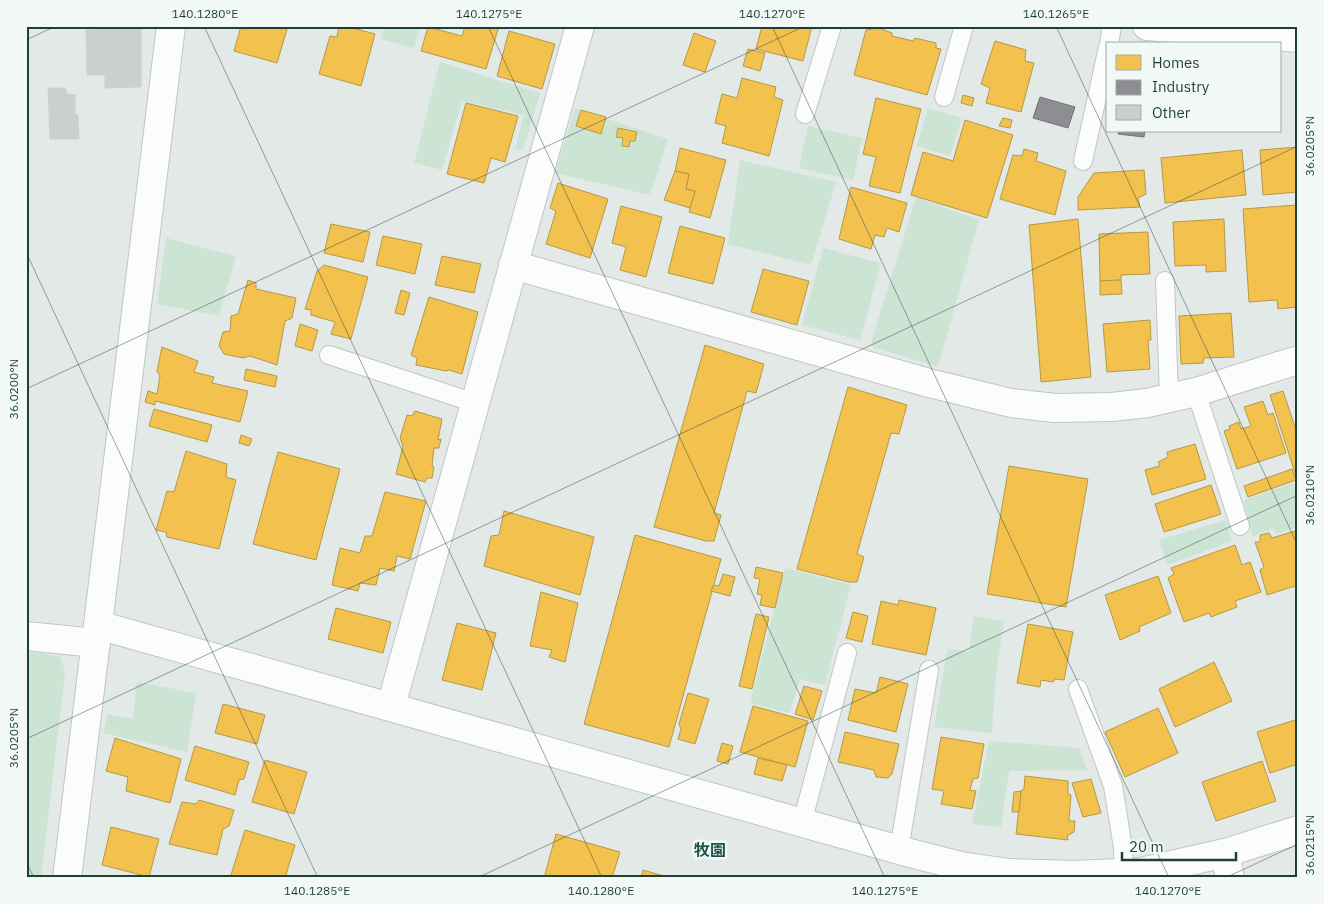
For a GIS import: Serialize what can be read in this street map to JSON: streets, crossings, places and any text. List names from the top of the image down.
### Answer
{
  "districts": ["牧園"],
  "legend": ["Homes", "Industry", "Other"],
  "scale_bar": "20 m",
  "coordinates": [
    "140.1280°E",
    "140.1275°E",
    "140.1270°E",
    "140.1265°E",
    "36.0205°N",
    "36.0200°N",
    "36.0210°N",
    "36.0215°N",
    "140.1285°E"
  ]
}
